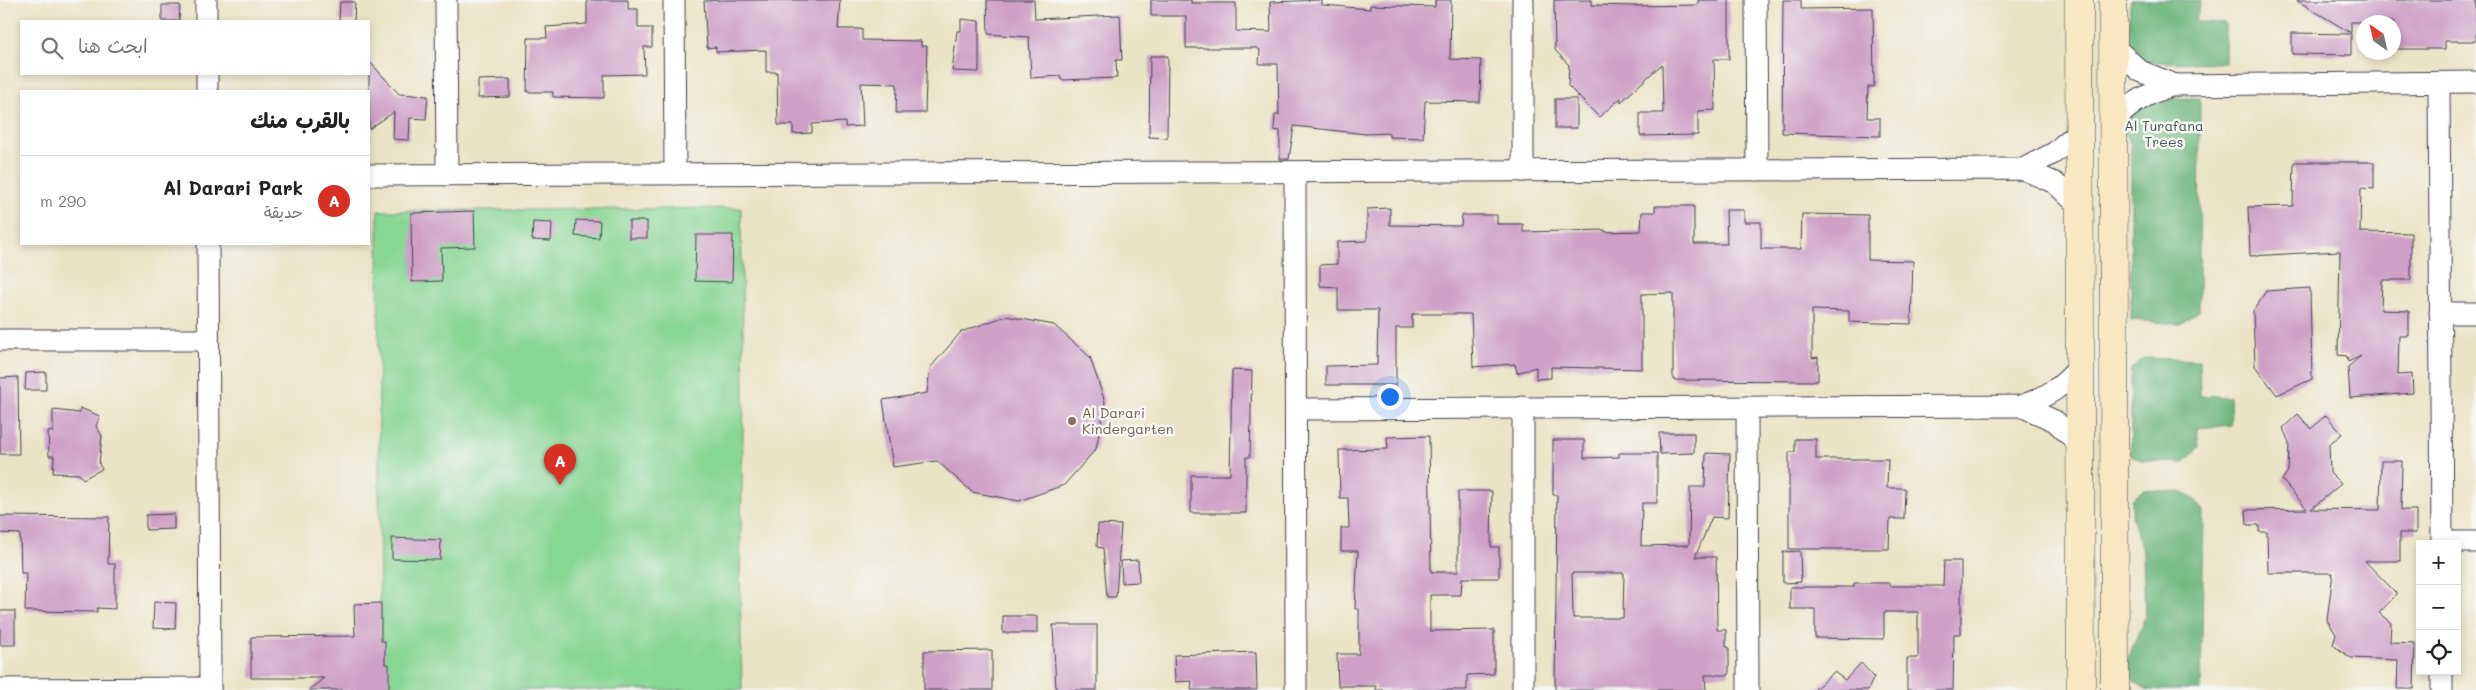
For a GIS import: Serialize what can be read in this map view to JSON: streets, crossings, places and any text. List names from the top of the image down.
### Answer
{
  "parks": ["Al Turafana Trees"],
  "places": ["Al Darari Kindergarten"],
  "north": "top left",
  "page": {
    "search": "ابحث هنا",
    "heading": "بالقرب منك",
    "list": [
      {
        "mark": "A",
        "name": "Al Darari Park",
        "note": "حديقة",
        "value": "290 m"
      }
    ],
    "pins": "A",
    "map_buttons": ["+", "−"]
  }
}
